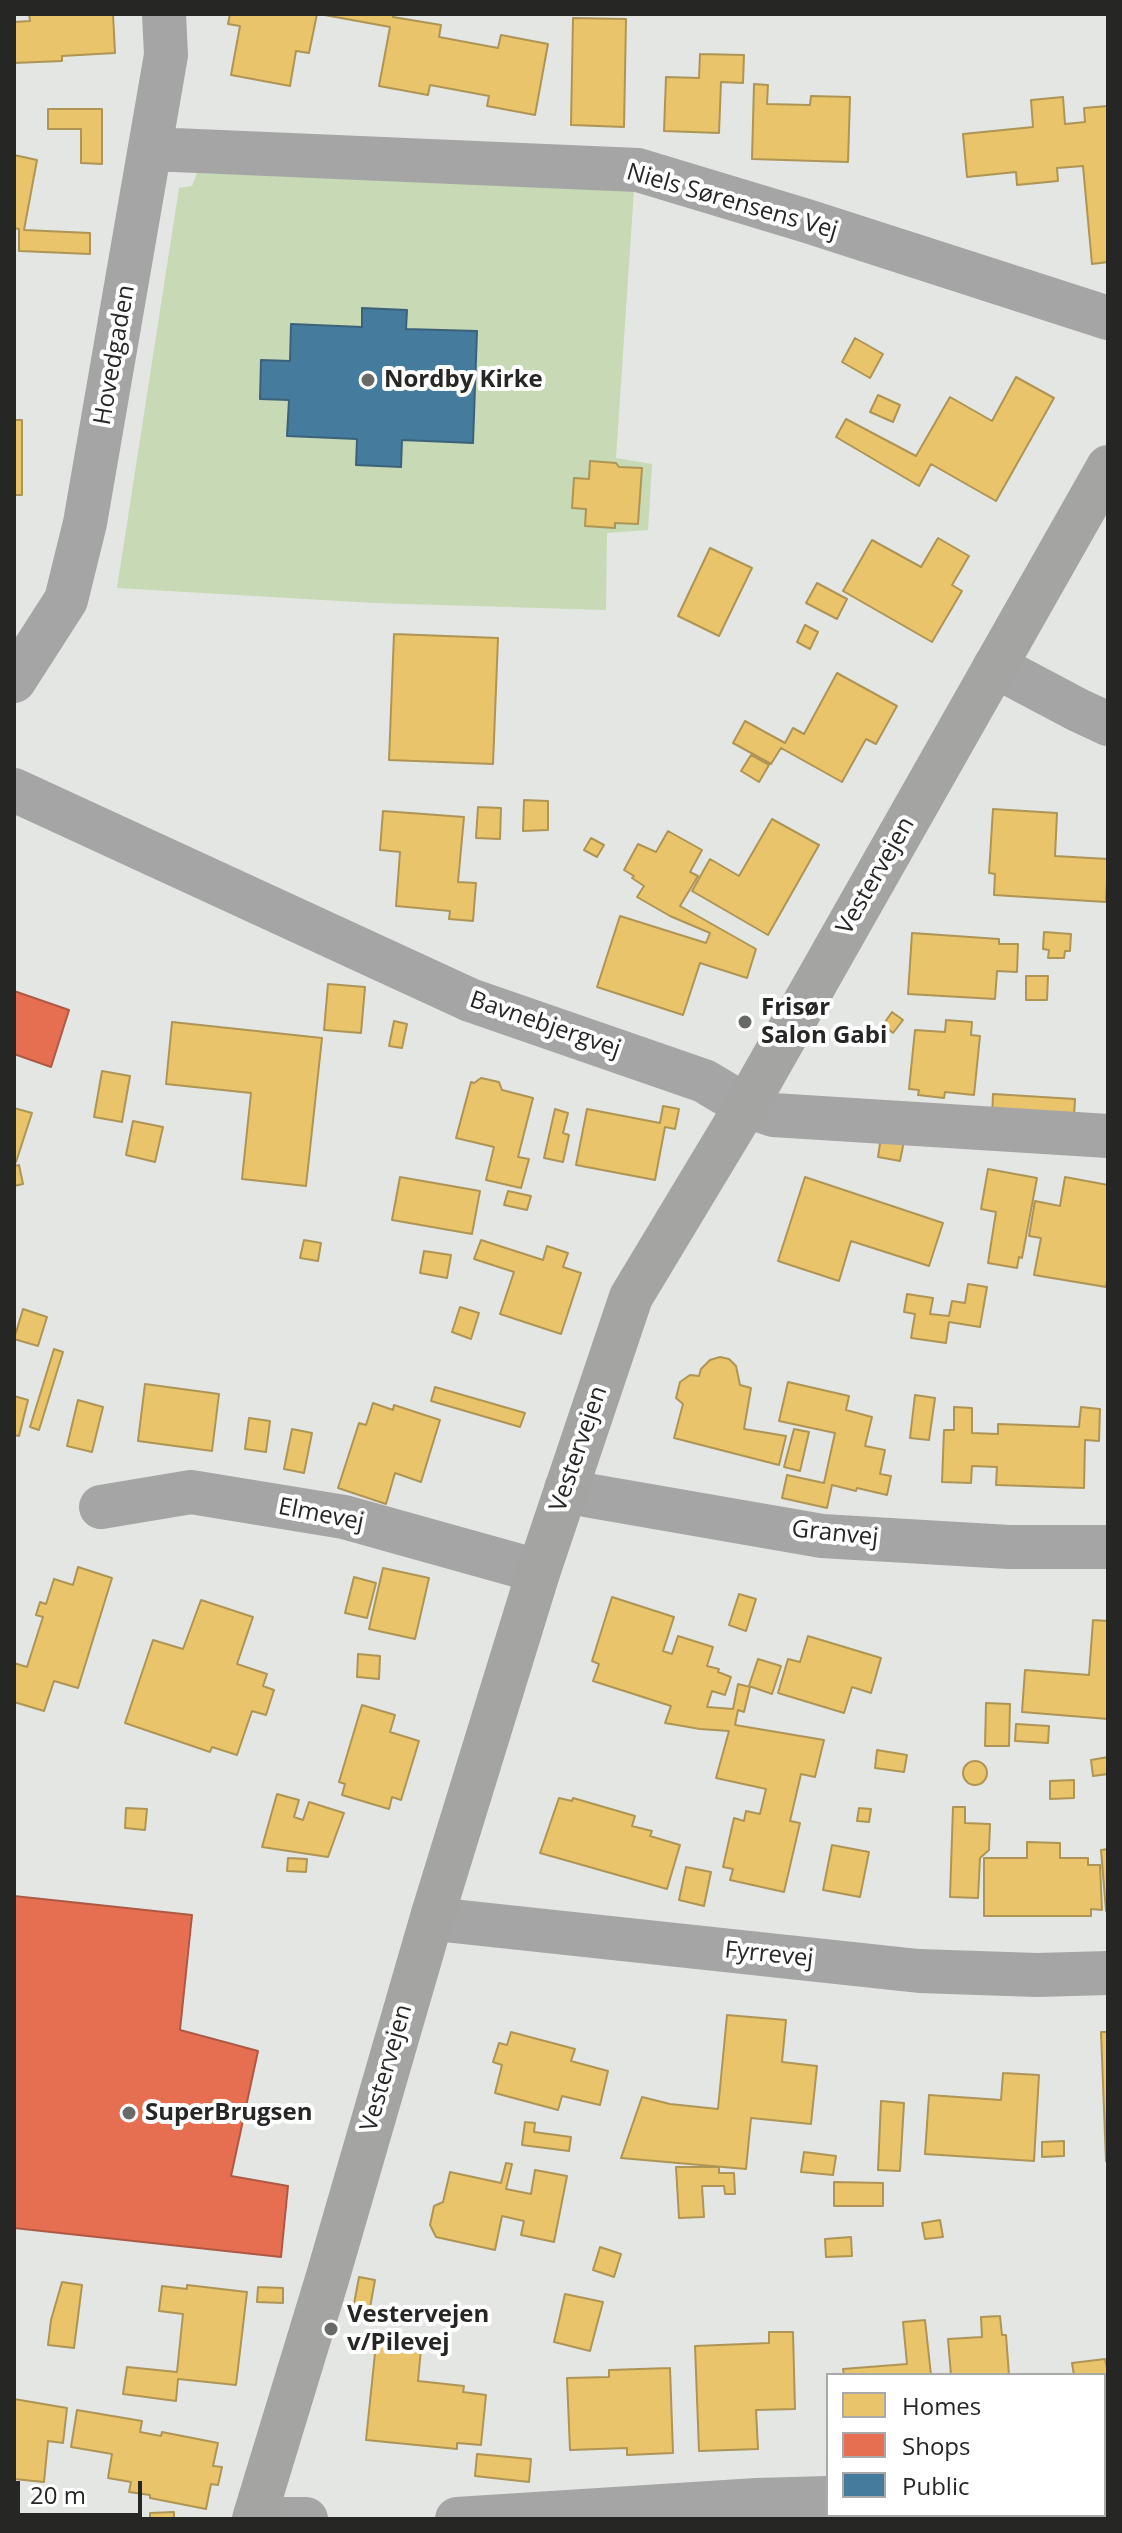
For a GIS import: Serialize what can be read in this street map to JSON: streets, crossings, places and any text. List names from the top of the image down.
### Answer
{
  "streets": {
    "street": [
      "Niels Sørensens Vej",
      "Hovedgaden",
      "Vestervejen",
      "Bavnebjergvej",
      "Elmevej",
      "Granvej",
      "Fyrrevej"
    ]
  },
  "crossings": [
    ["Niels Sørensens Vej", "Hovedgaden"],
    ["Vestervejen", "Bavnebjergvej"],
    ["Vestervejen", "Elmevej"],
    ["Vestervejen", "Granvej"],
    ["Vestervejen", "Fyrrevej"]
  ],
  "places": [
    "Nordby Kirke",
    "Frisør Salon Gabi",
    "SuperBrugsen",
    "Vestervejen v/Pilevej"
  ],
  "legend": ["Homes", "Shops", "Public"],
  "scale_bar": "20 m"
}
